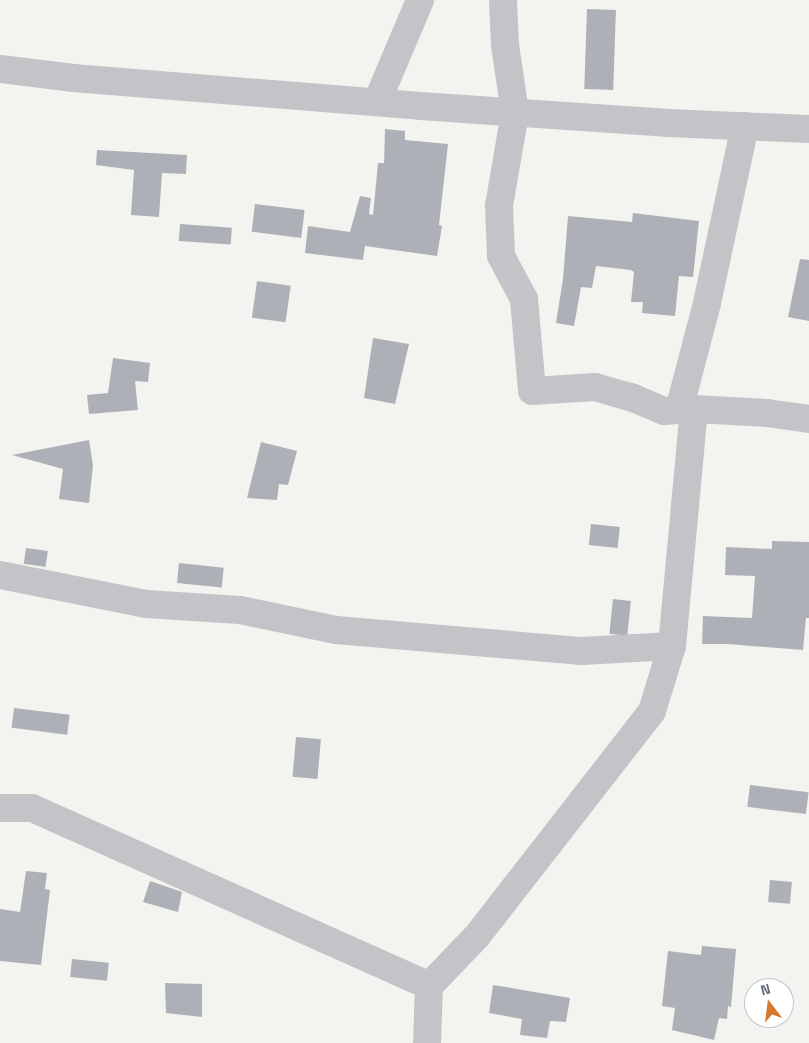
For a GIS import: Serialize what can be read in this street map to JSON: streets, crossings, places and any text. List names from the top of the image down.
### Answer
{
  "north": "top"
}
